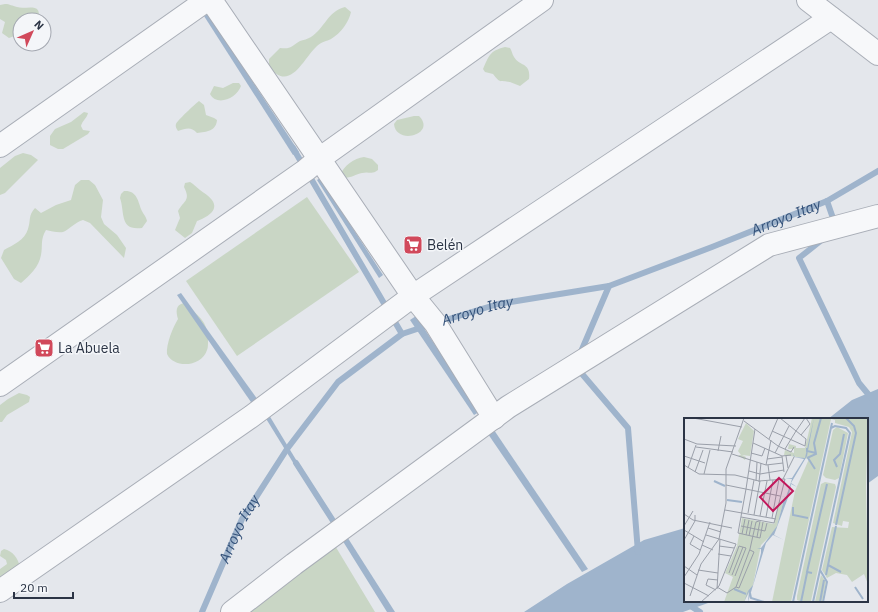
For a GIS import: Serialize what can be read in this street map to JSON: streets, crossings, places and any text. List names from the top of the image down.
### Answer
{
  "water": ["Arroyo Itay"],
  "places": {
    "supermarket": ["Belén", "La Abuela"]
  },
  "scale_bar": "20 m",
  "north": "top right"
}
